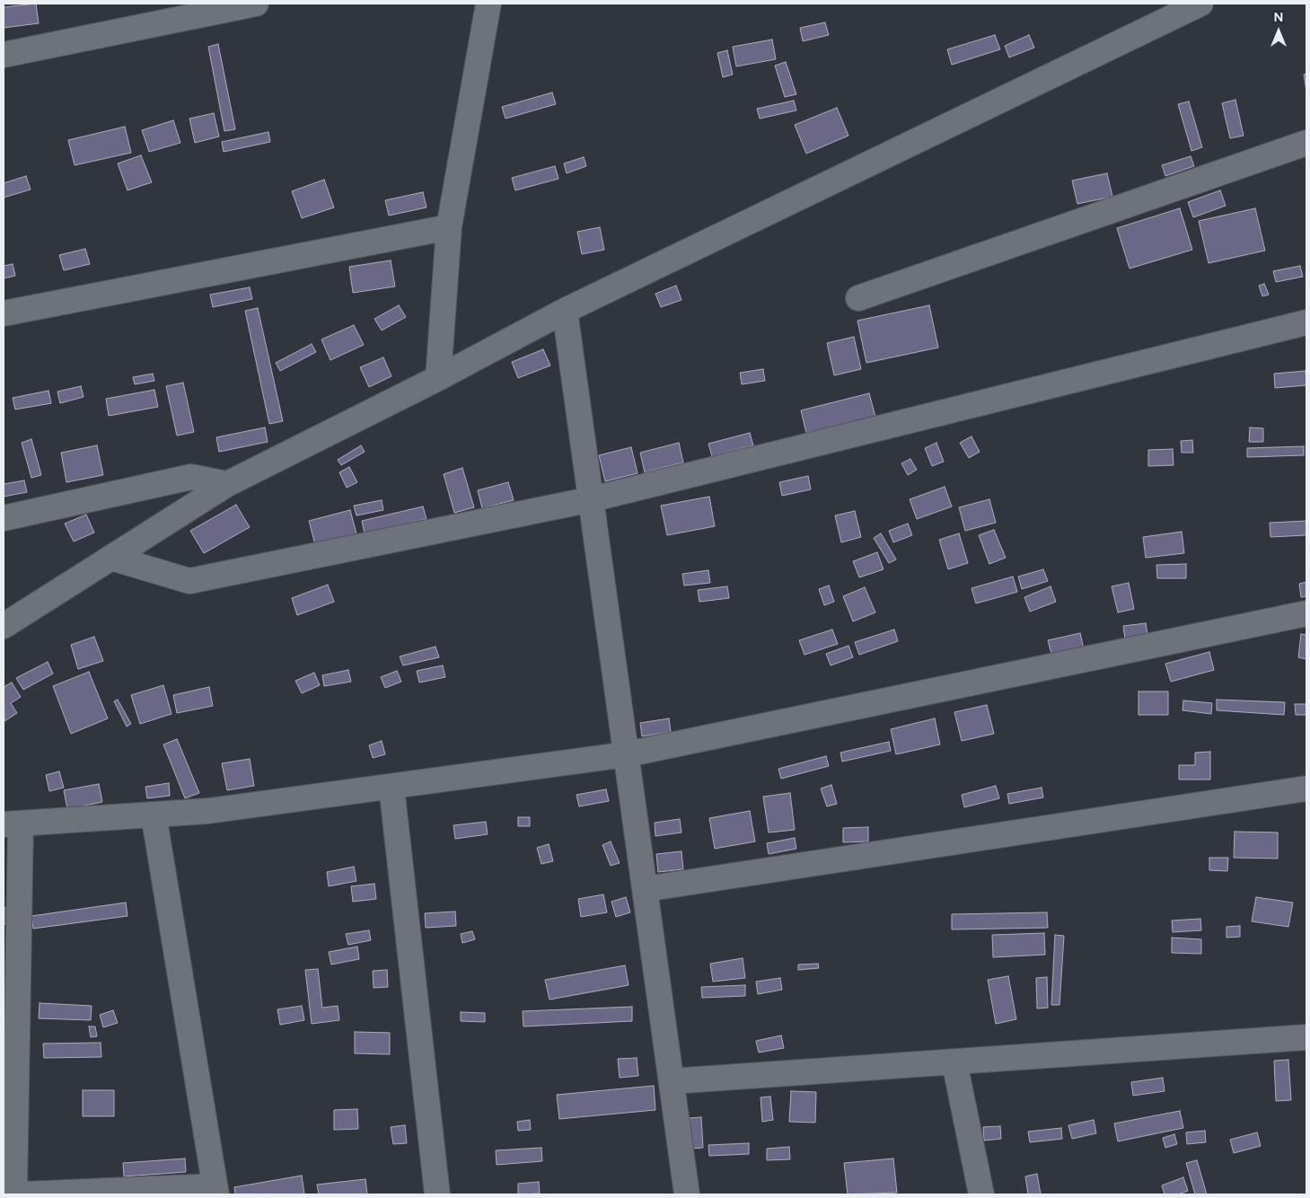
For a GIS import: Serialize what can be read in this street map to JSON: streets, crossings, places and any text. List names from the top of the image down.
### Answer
{
  "north": "top"
}
